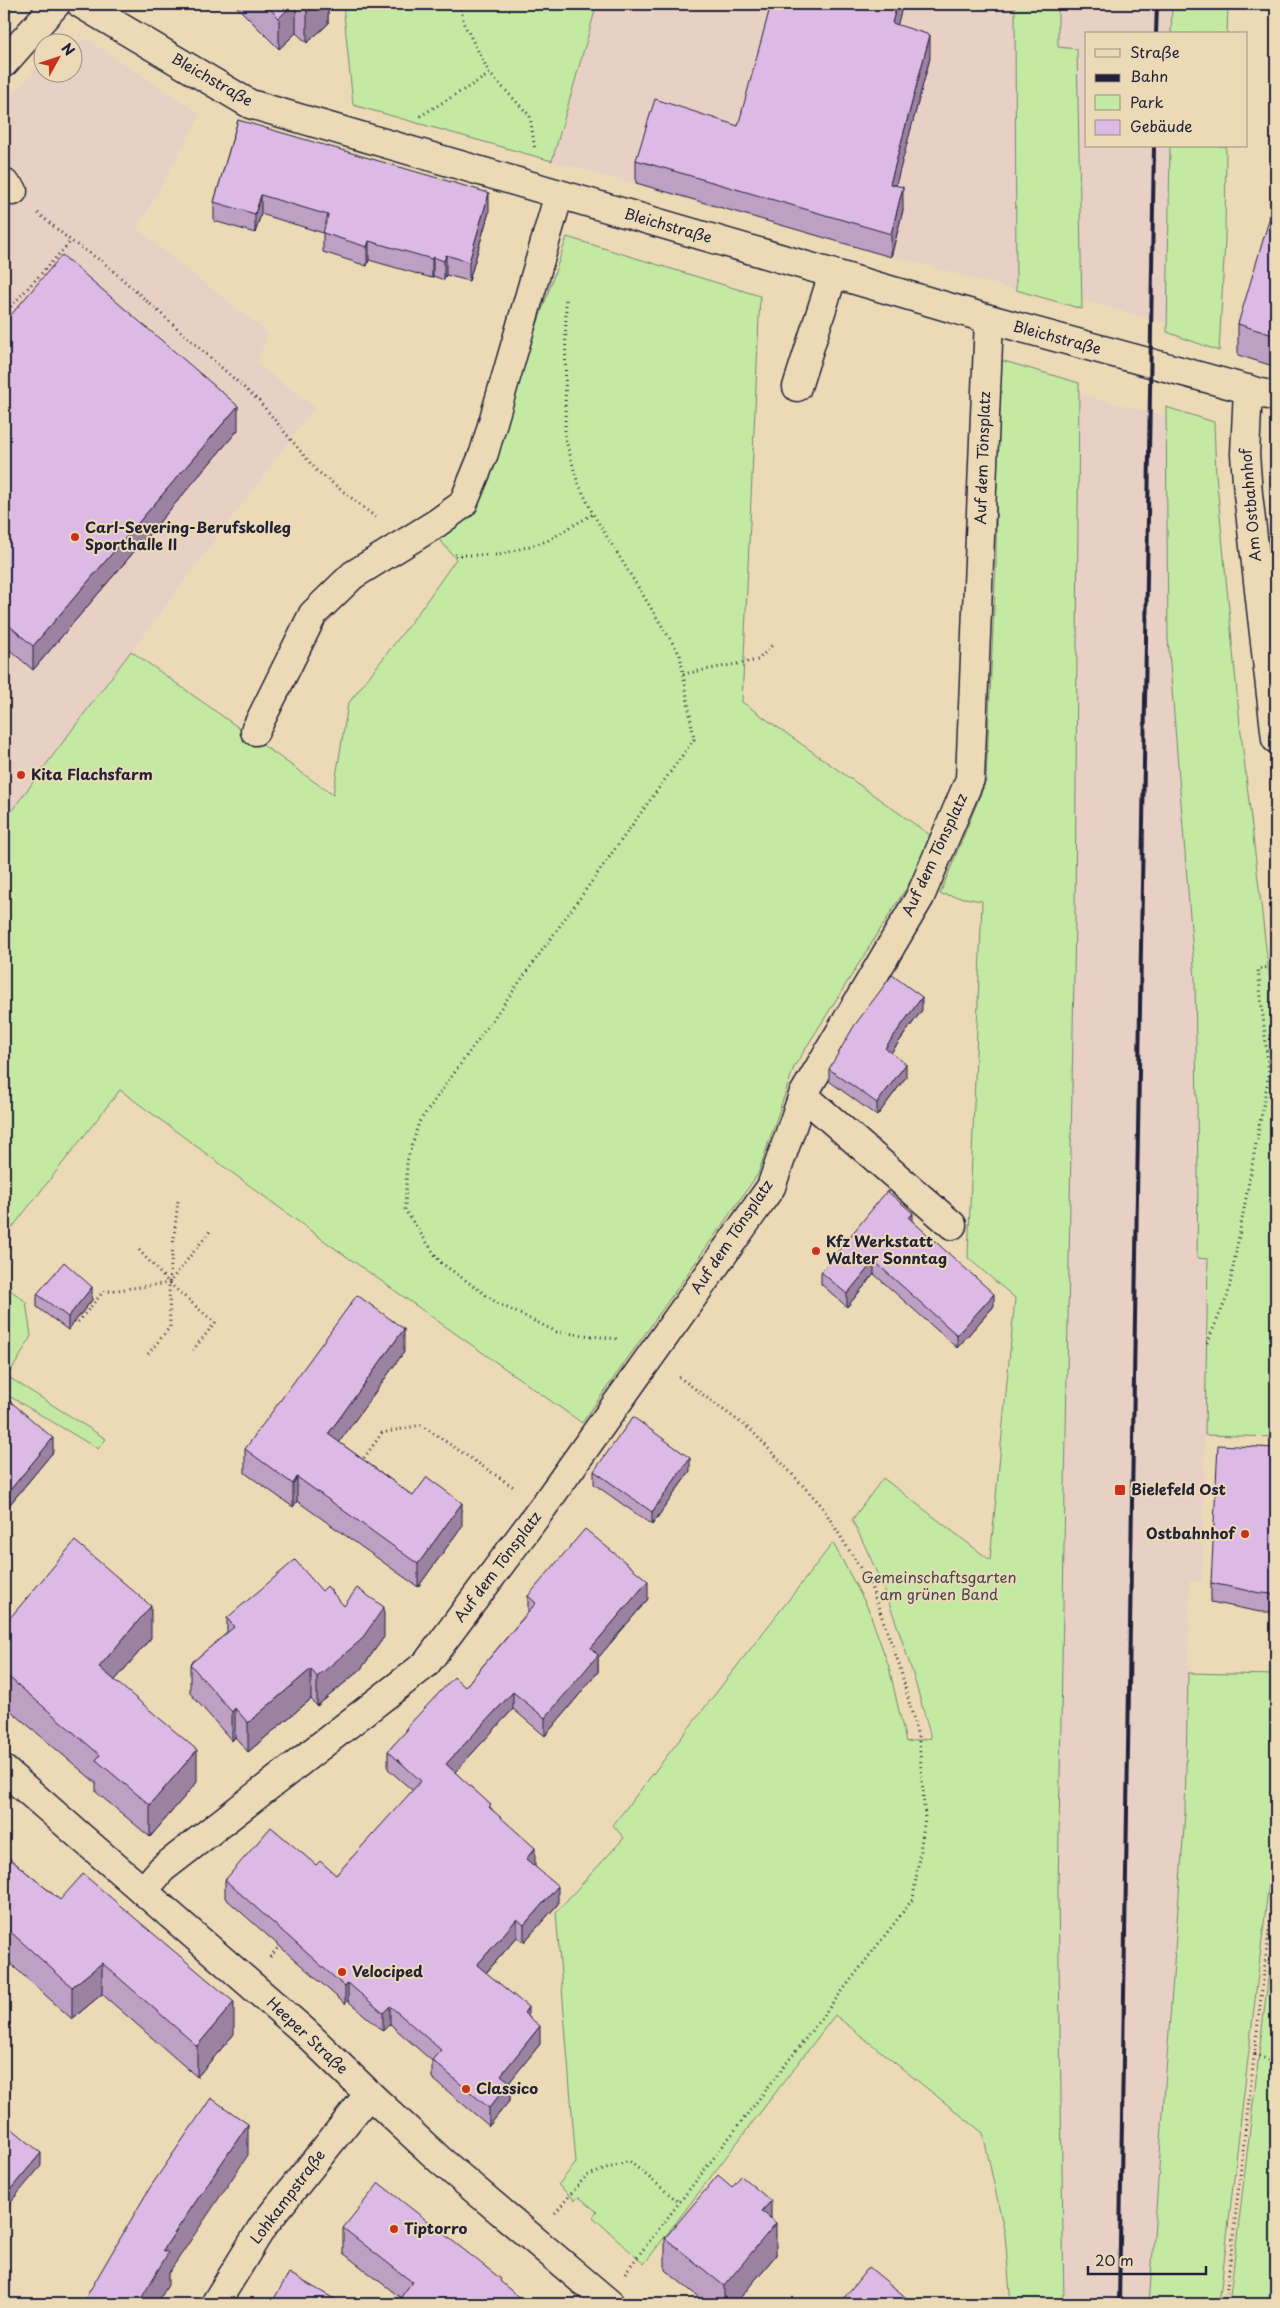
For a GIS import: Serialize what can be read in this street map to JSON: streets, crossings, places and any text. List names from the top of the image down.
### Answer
{
  "streets": {
    "street": [
      "Bleichstraße",
      "Auf dem Tönsplatz",
      "Am Ostbahnhof",
      "Heeper Straße",
      "Lohkampstraße"
    ]
  },
  "crossings": [
    ["Bleichstraße", "Auf dem Tönsplatz"],
    ["Bleichstraße", "Am Ostbahnhof"],
    ["Auf dem Tönsplatz", "Heeper Straße"],
    ["Heeper Straße", "Lohkampstraße"]
  ],
  "parks": ["Gemeinschaftsgarten am grünen Band"],
  "places": {
    "other": [
      "Carl-Severing-Berufskolleg Sporthalle II",
      "Kita Flachsfarm",
      "Kfz Werkstatt Walter Sonntag",
      "Ostbahnhof",
      "Velociped",
      "Classico",
      "Tiptorro"
    ],
    "transit": ["Bielefeld Ost"]
  },
  "legend": [
    "Straße",
    "Bahn",
    "Park",
    "Gebäude"
  ],
  "scale_bar": "20 m",
  "north": "top right"
}
